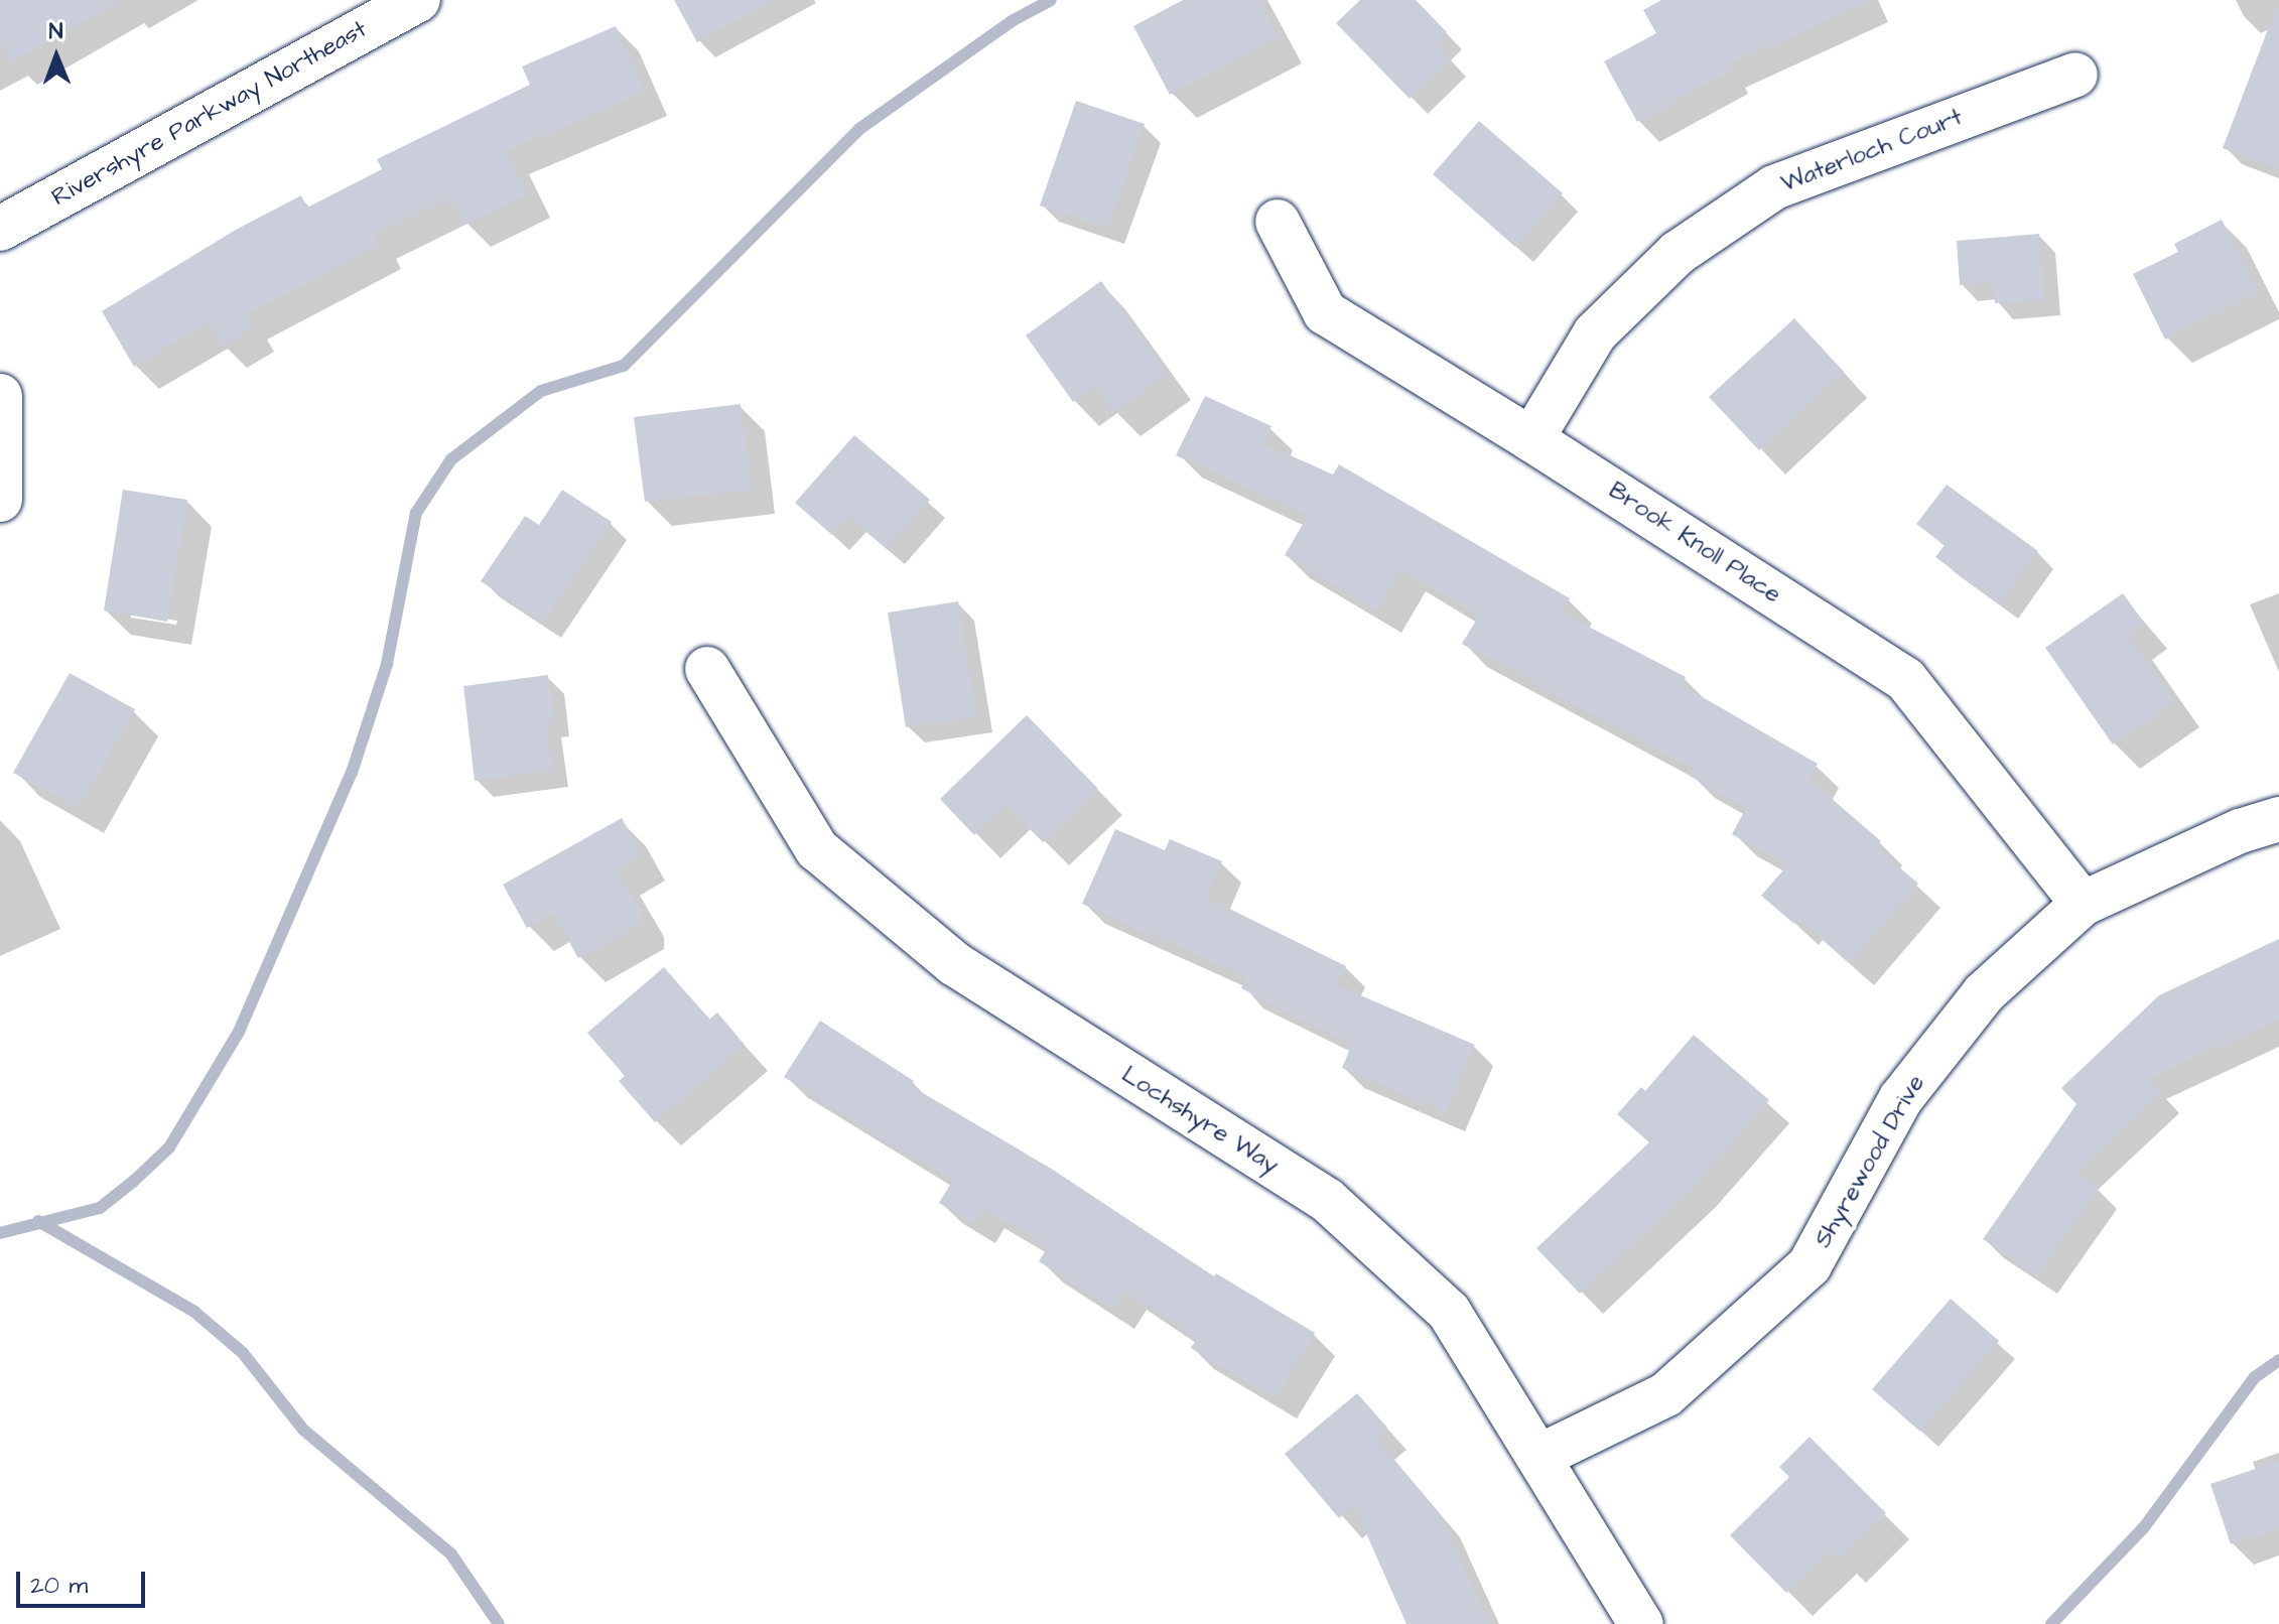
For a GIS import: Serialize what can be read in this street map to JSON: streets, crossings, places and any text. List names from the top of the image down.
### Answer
{
  "streets": {
    "street": [
      "Rivershyre Parkway Northeast",
      "Waterloch Court",
      "Brook Knoll Place",
      "Lochshyre Way",
      "Shyrewood Drive"
    ]
  },
  "crossings": [
    ["Waterloch Court", "Brook Knoll Place"],
    ["Brook Knoll Place", "Shyrewood Drive"],
    ["Lochshyre Way", "Shyrewood Drive"]
  ],
  "scale_bar": "20 m",
  "north": "top"
}
